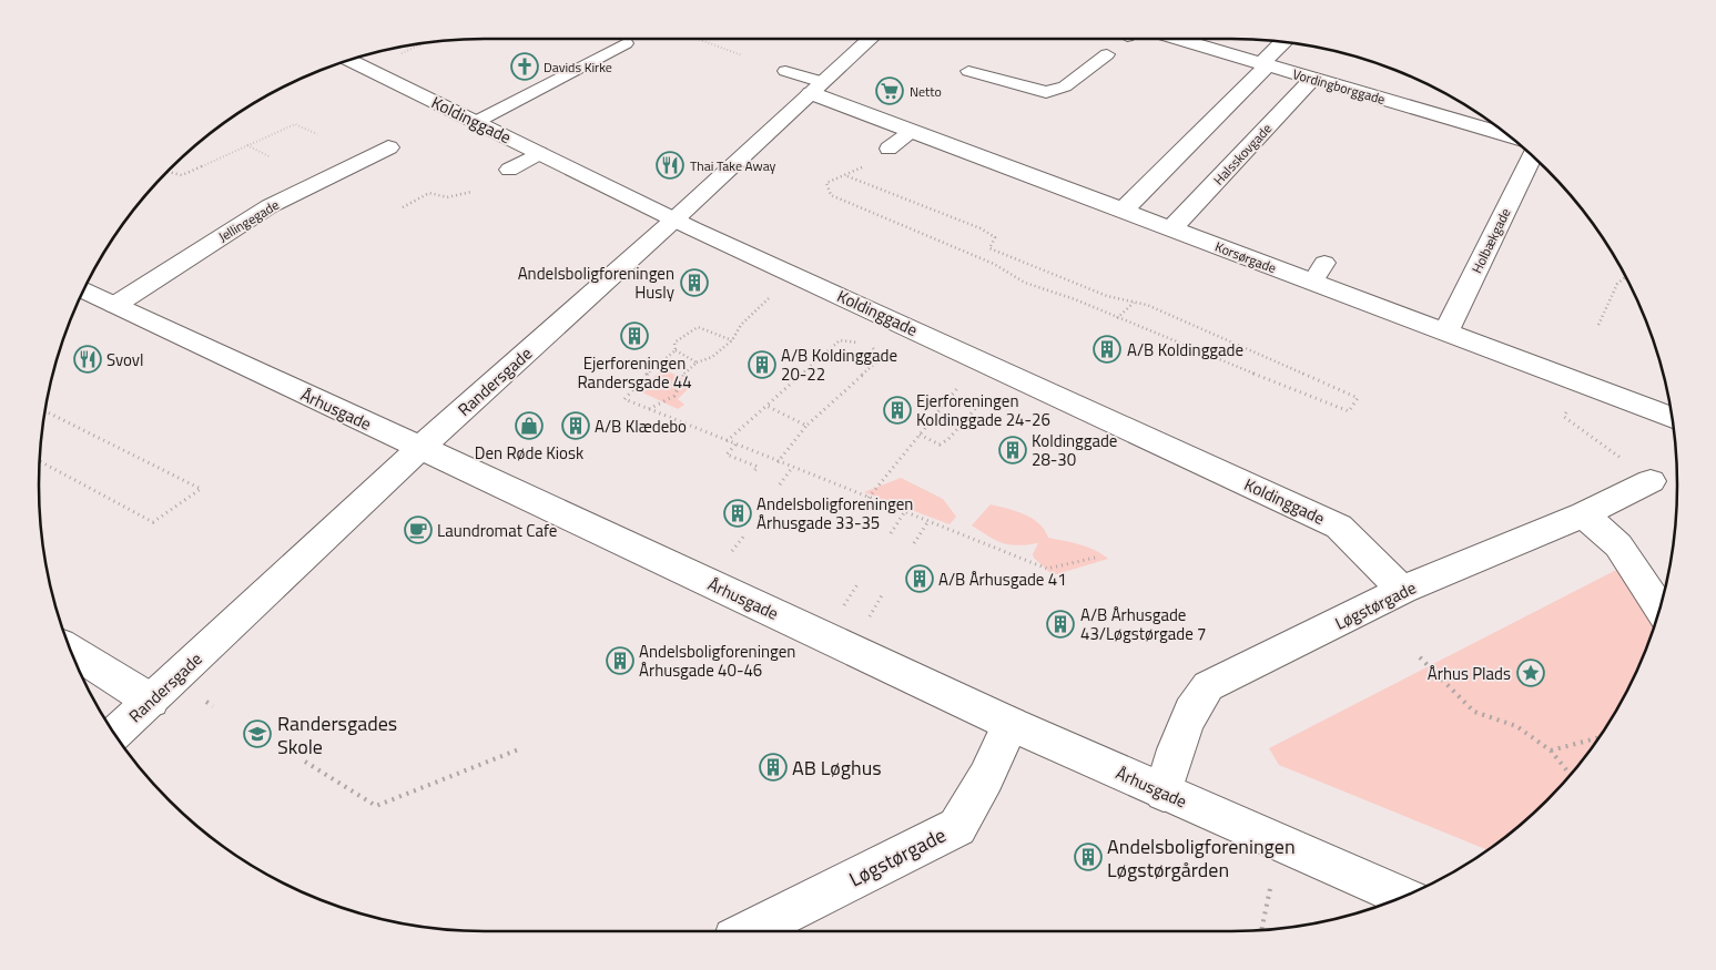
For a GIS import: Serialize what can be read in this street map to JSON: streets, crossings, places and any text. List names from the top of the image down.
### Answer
{
  "streets": {
    "street": [
      "Vordingborggade",
      "Koldinggade",
      "Halsskovgade",
      "Jellingegade",
      "Holbækgade",
      "Korsørgade",
      "Randersgade",
      "Århusgade",
      "Løgstørgade"
    ]
  },
  "crossings": [
    ["Vordingborggade", "Halsskovgade"],
    ["Koldinggade", "Randersgade"],
    ["Koldinggade", "Løgstørgade"],
    ["Halsskovgade", "Korsørgade"],
    ["Jellingegade", "Århusgade"],
    ["Holbækgade", "Korsørgade"],
    ["Korsørgade", "Randersgade"],
    ["Randersgade", "Århusgade"],
    ["Århusgade", "Løgstørgade"]
  ],
  "places": {
    "church": ["Davids Kirke"],
    "supermarket": ["Netto"],
    "restaurant": ["Thai Take Away", "Svovl"],
    "building": [
      "Andelsboligforeningen Husly",
      "Ejerforeningen Randersgade 44",
      "A/B Koldinggade",
      "A/B Koldinggade 20-22",
      "Ejerforeningen Koldinggade 24-26",
      "A/B Klædebo",
      "Koldinggade 28-30",
      "Andelsboligforeningen Århusgade 33-35",
      "A/B Århusgade 41",
      "A/B Århusgade 43/Løgstørgade 7",
      "Andelsboligforeningen Århusgade 40-46",
      "AB Løghus",
      "Andelsboligforeningen Løgstørgården"
    ],
    "shop": ["Den Røde Kiosk"],
    "cafe": ["Laundromat Cafe"],
    "place": ["Århus Plads"],
    "school or university": ["Randersgades Skole"]
  }
}
